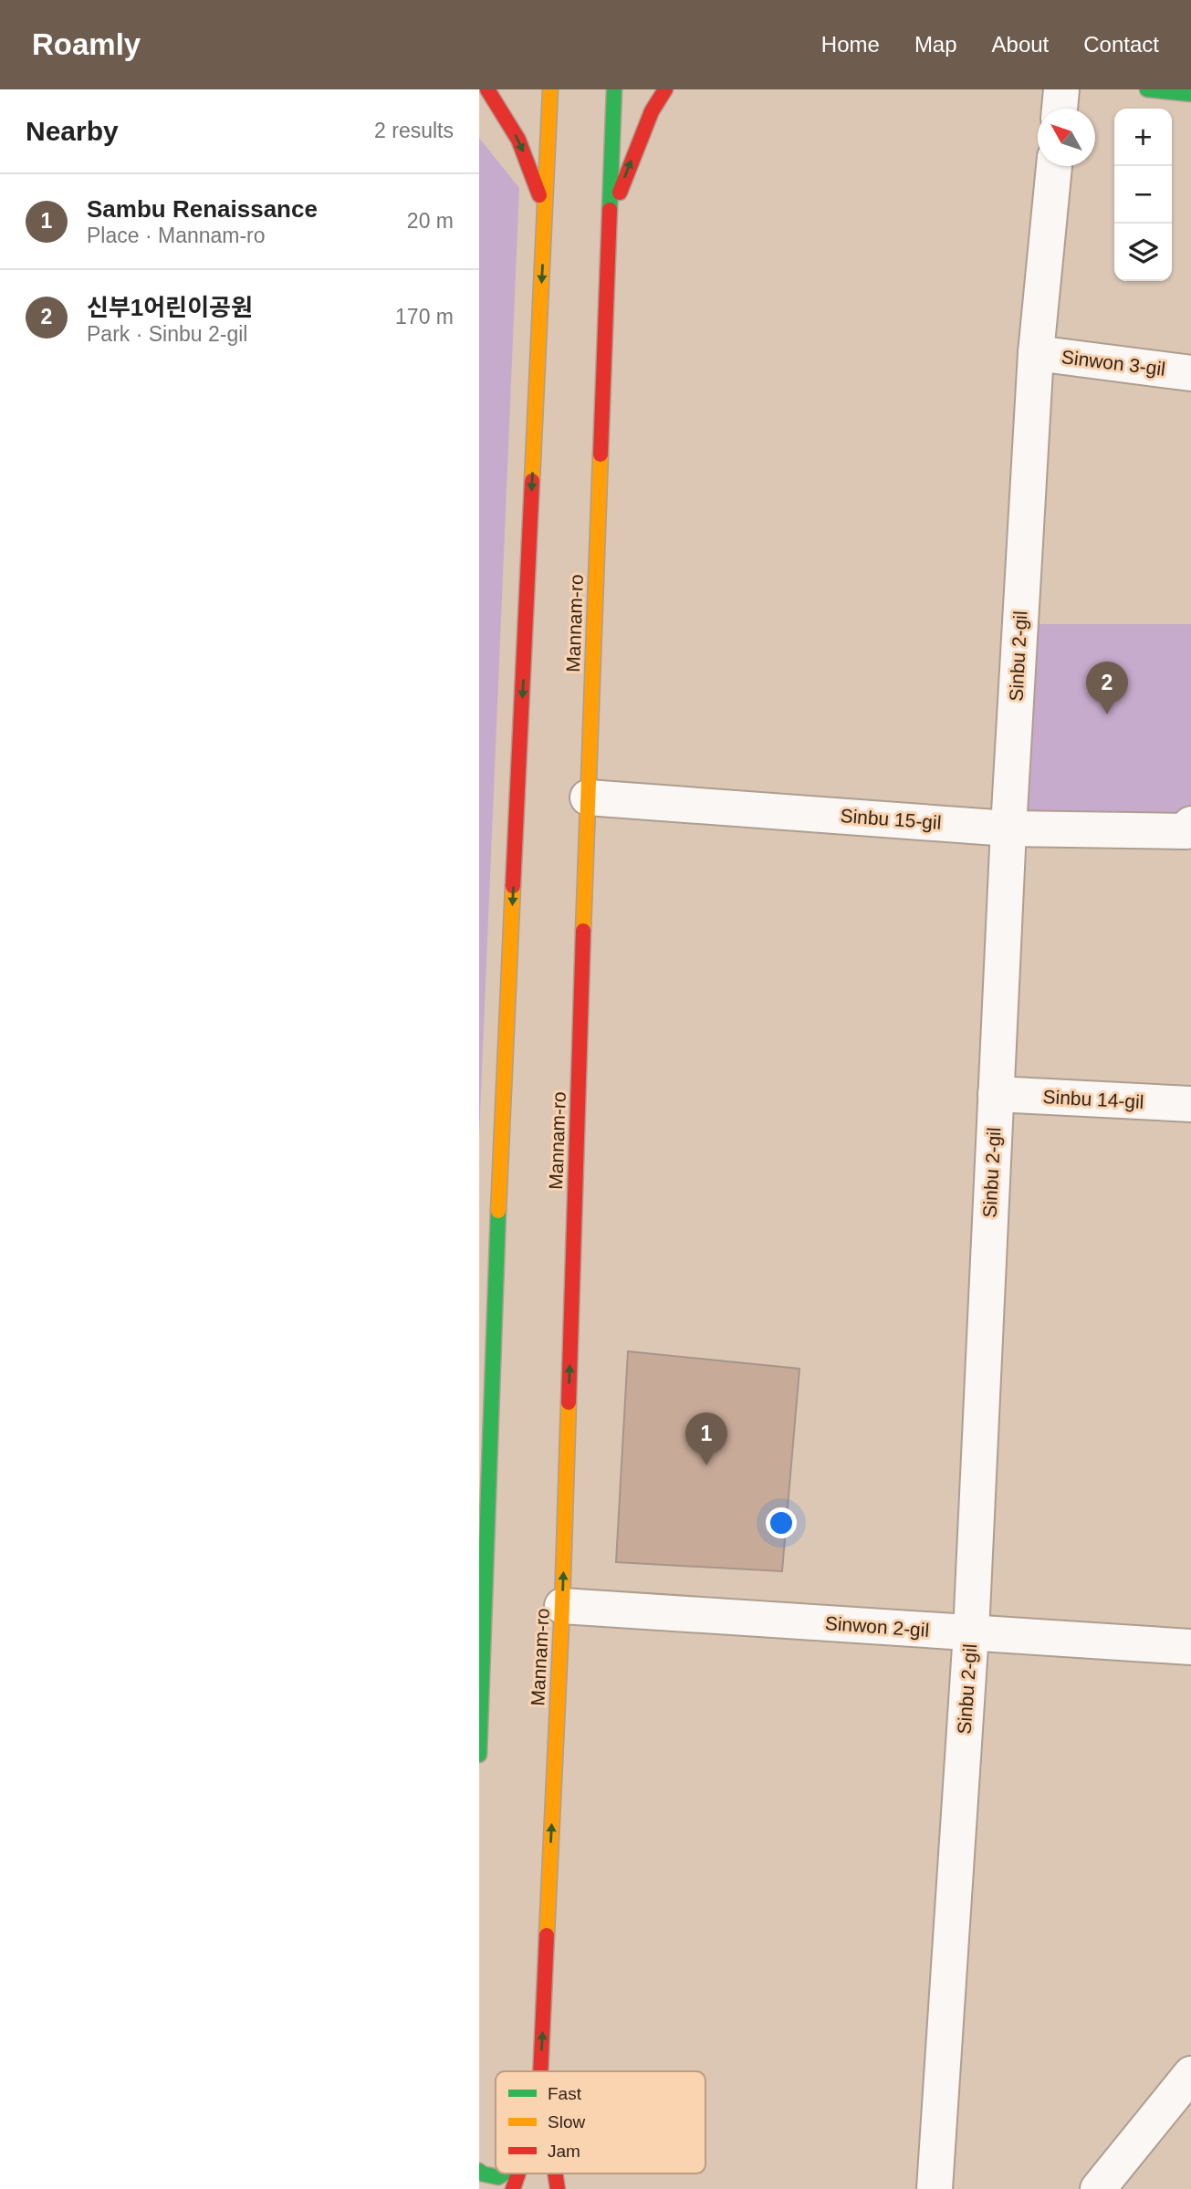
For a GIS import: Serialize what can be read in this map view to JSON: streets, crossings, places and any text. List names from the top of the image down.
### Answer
{
  "streets": {
    "main road": ["Mannam-ro"],
    "street": [
      "Sinwon 3-gil",
      "Sinbu 2-gil",
      "Sinbu 15-gil",
      "Sinbu 14-gil",
      "Sinwon 2-gil"
    ]
  },
  "crossings": [
    ["Sinwon 3-gil", "Sinbu 2-gil"],
    ["Mannam-ro", "Sinbu 15-gil"],
    ["Mannam-ro", "Sinwon 2-gil"],
    ["Sinbu 2-gil", "Sinbu 15-gil"],
    ["Sinbu 2-gil", "Sinbu 14-gil"],
    ["Sinbu 2-gil", "Sinwon 2-gil"]
  ],
  "legend": ["Fast", "Slow", "Jam"],
  "north": "top left",
  "page": {
    "header": "Roamly",
    "nav": [
      "Home",
      "Map",
      "About",
      "Contact"
    ],
    "heading": ["Nearby", "2 results"],
    "map_buttons": ["+", "−"],
    "list": [
      {
        "mark": "1",
        "name": "Sambu Renaissance",
        "note": "Place · Mannam-ro",
        "value": "20 m"
      },
      {
        "mark": "2",
        "name": "신부1어린이공원",
        "note": "Park · Sinbu 2-gil",
        "value": "170 m"
      }
    ],
    "pins": ["2", "1"]
  }
}
